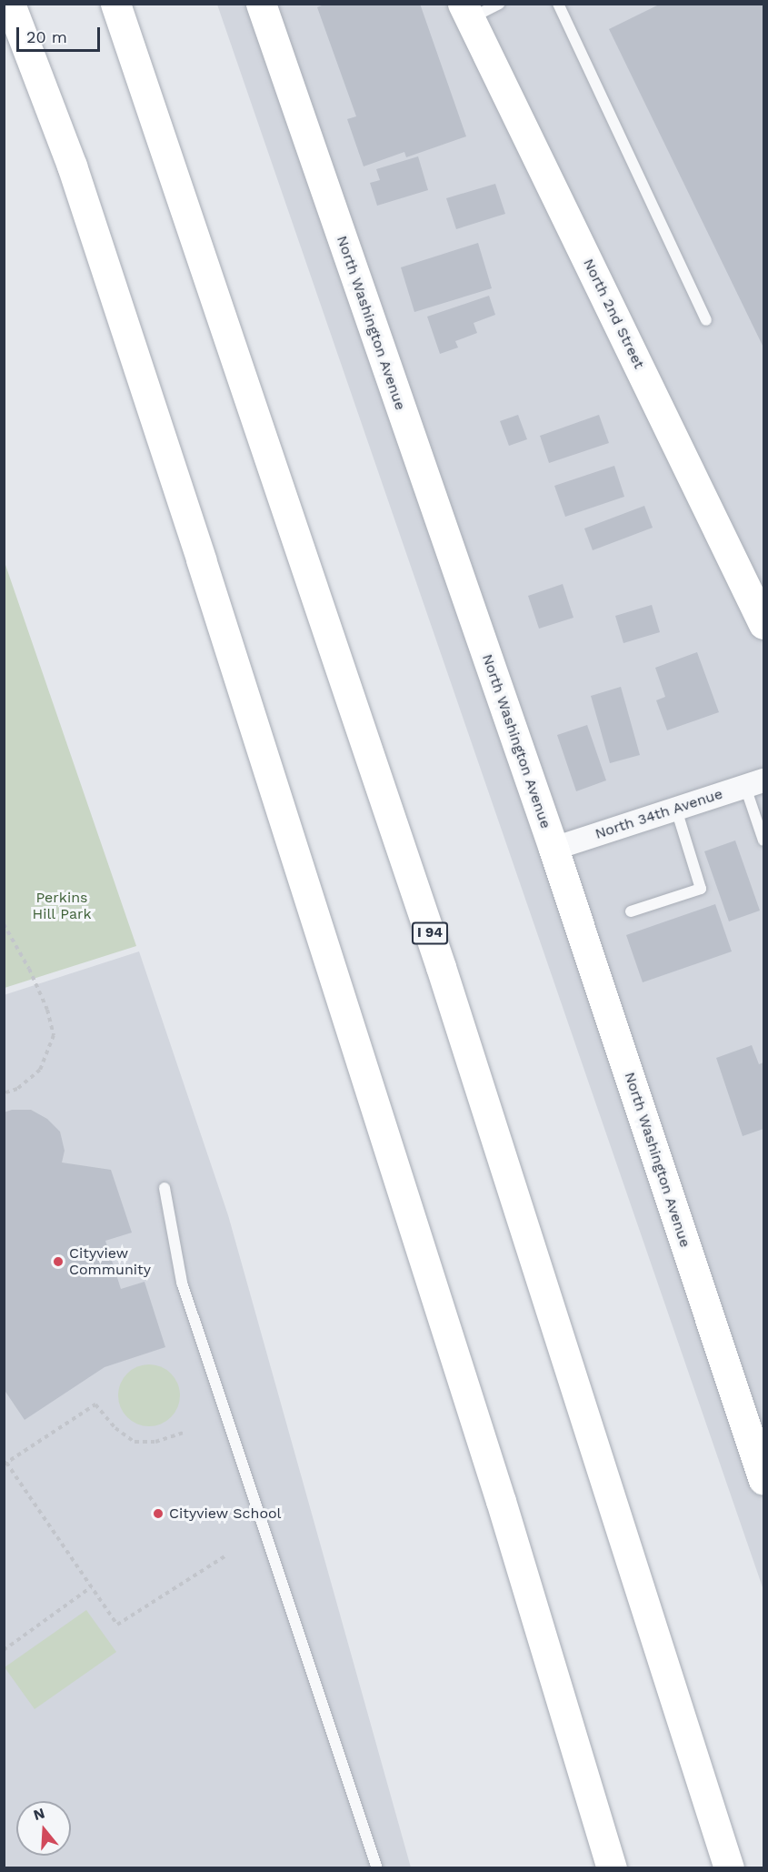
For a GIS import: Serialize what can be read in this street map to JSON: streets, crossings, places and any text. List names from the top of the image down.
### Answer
{
  "streets": {
    "main road": ["North 2nd Street", "North Washington Avenue", "I 94"],
    "street": ["North 34th Avenue"]
  },
  "crossings": [
    ["North Washington Avenue", "North 34th Avenue"]
  ],
  "parks": ["Perkins Hill Park"],
  "places": ["Cityview Community", "Cityview School"],
  "scale_bar": "20 m",
  "north": "top"
}
